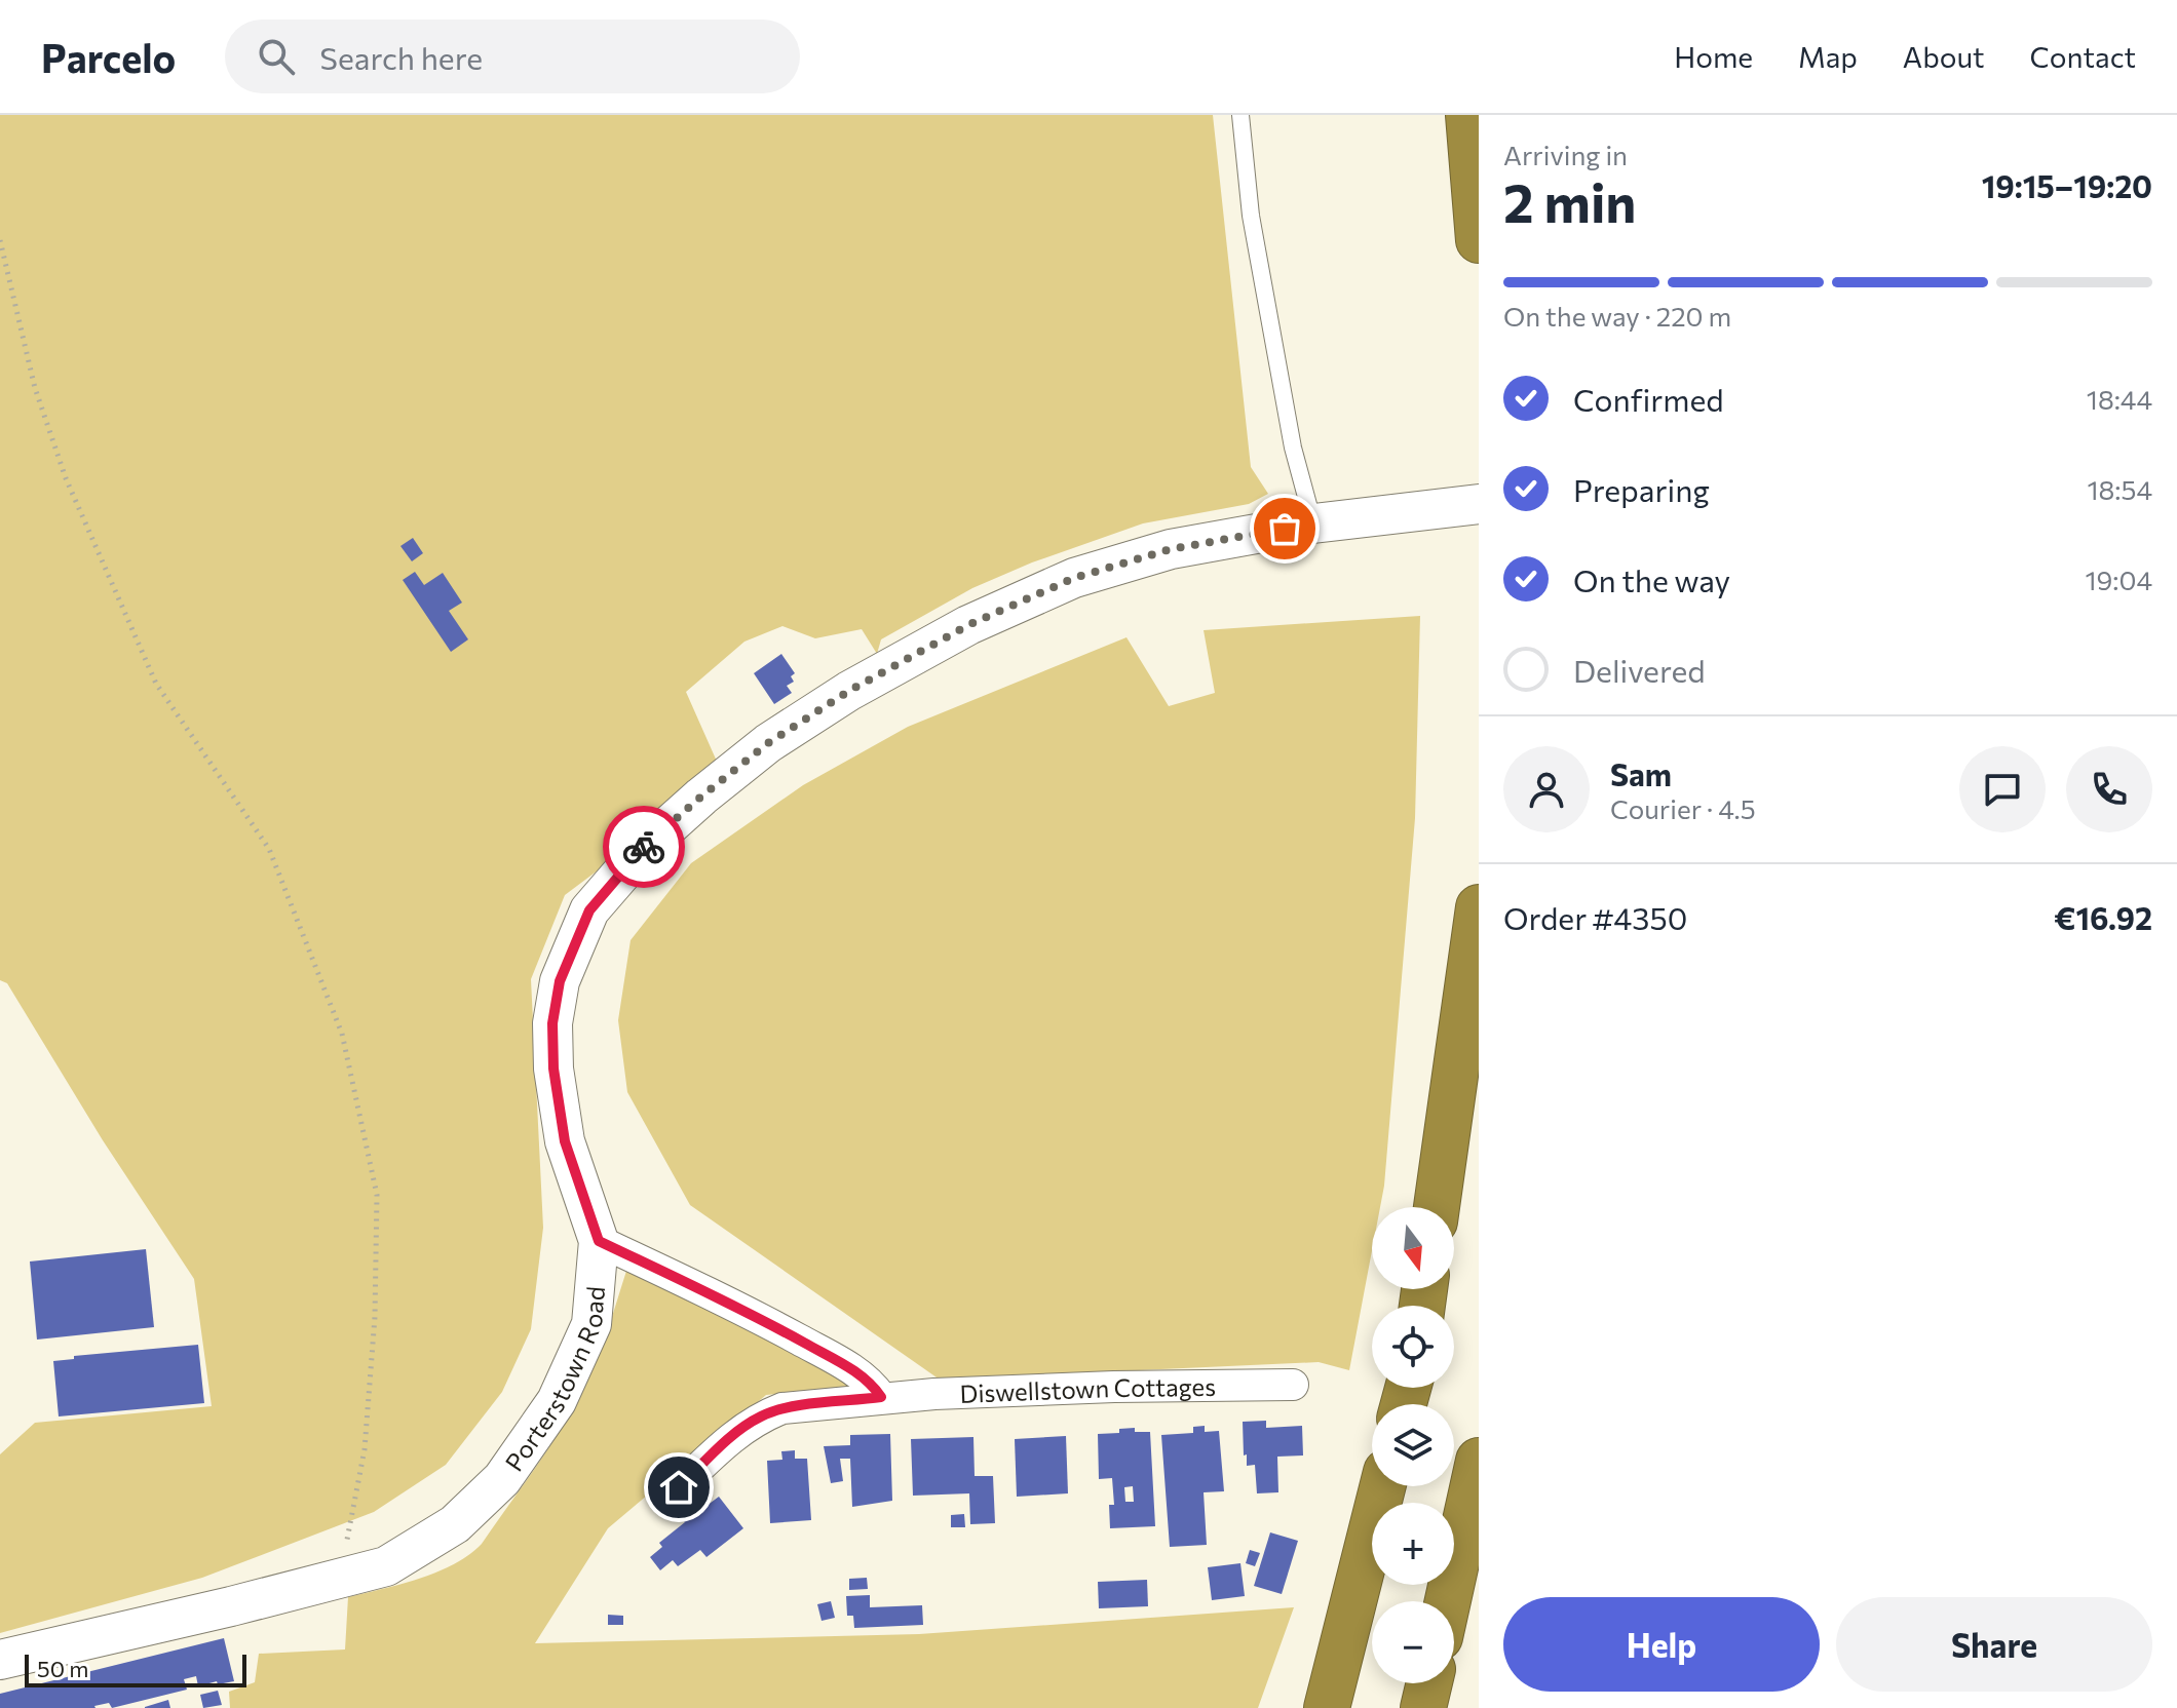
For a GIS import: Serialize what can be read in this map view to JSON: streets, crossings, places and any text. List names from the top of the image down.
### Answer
{
  "streets": {
    "street": ["Porterstown Road", "Diswellstown Cottages"]
  },
  "scale_bar": "50 m",
  "north": "bottom",
  "page": {
    "header": "Parcelo",
    "search": "Search here",
    "nav": [
      "Home",
      "Map",
      "About",
      "Contact"
    ],
    "heading": ["2 min", "Arriving in", "19:15–19:20"],
    "panel": [
      "Sam",
      "Courier · 4.5",
      "Order #4350",
      "€16.92"
    ],
    "bar": "On the way · 220 m",
    "list": [
      ["Confirmed", "18:44"],
      ["Preparing", "18:54"],
      ["On the way", "19:04"],
      "Delivered"
    ],
    "map_buttons": ["+", "−"],
    "buttons": ["Help", "Share"],
    "scale": "50 m"
  }
}
